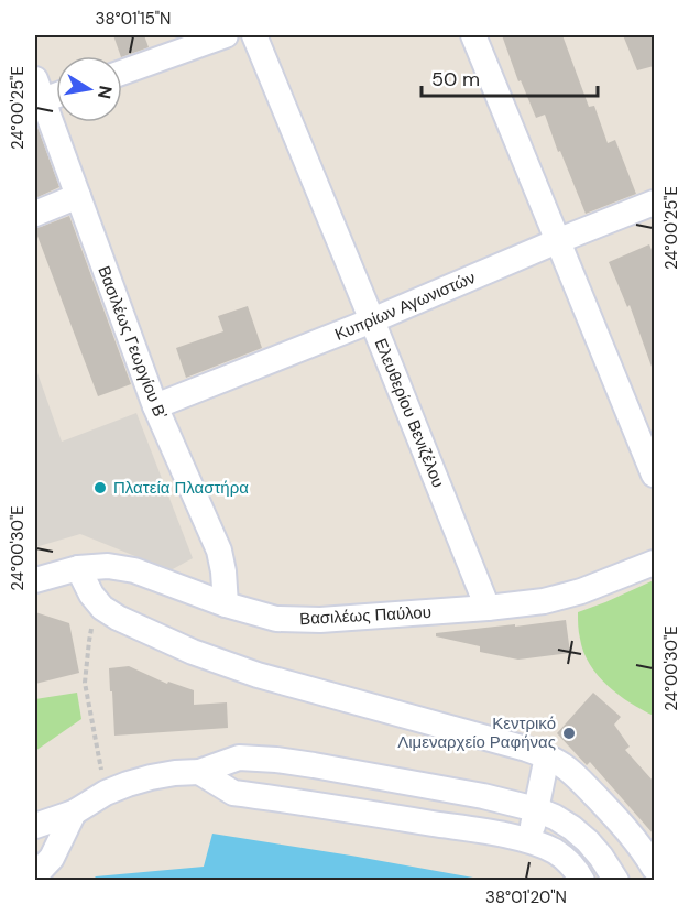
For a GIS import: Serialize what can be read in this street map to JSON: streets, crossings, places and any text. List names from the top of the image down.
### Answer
{
  "streets": {
    "street": [
      "Κυπρίων Αγωνιστών",
      "Βασιλέως Γεωργίου Β'",
      "Ελευθερίου Βενιζέλου",
      "Βασιλέως Παύλου"
    ]
  },
  "crossings": [
    ["Κυπρίων Αγωνιστών", "Βασιλέως Γεωργίου Β'"],
    ["Κυπρίων Αγωνιστών", "Ελευθερίου Βενιζέλου"],
    ["Βασιλέως Γεωργίου Β'", "Βασιλέως Παύλου"],
    ["Ελευθερίου Βενιζέλου", "Βασιλέως Παύλου"]
  ],
  "places": ["Πλατεία Πλαστήρα", "Κεντρικό Λιμεναρχείο Ραφήνας"],
  "scale_bar": "50 m",
  "north": "right",
  "coordinates": [
    "38°01'15\"N",
    "24°00'25\"E",
    "24°00'30\"E",
    "38°01'20\"N"
  ]
}
